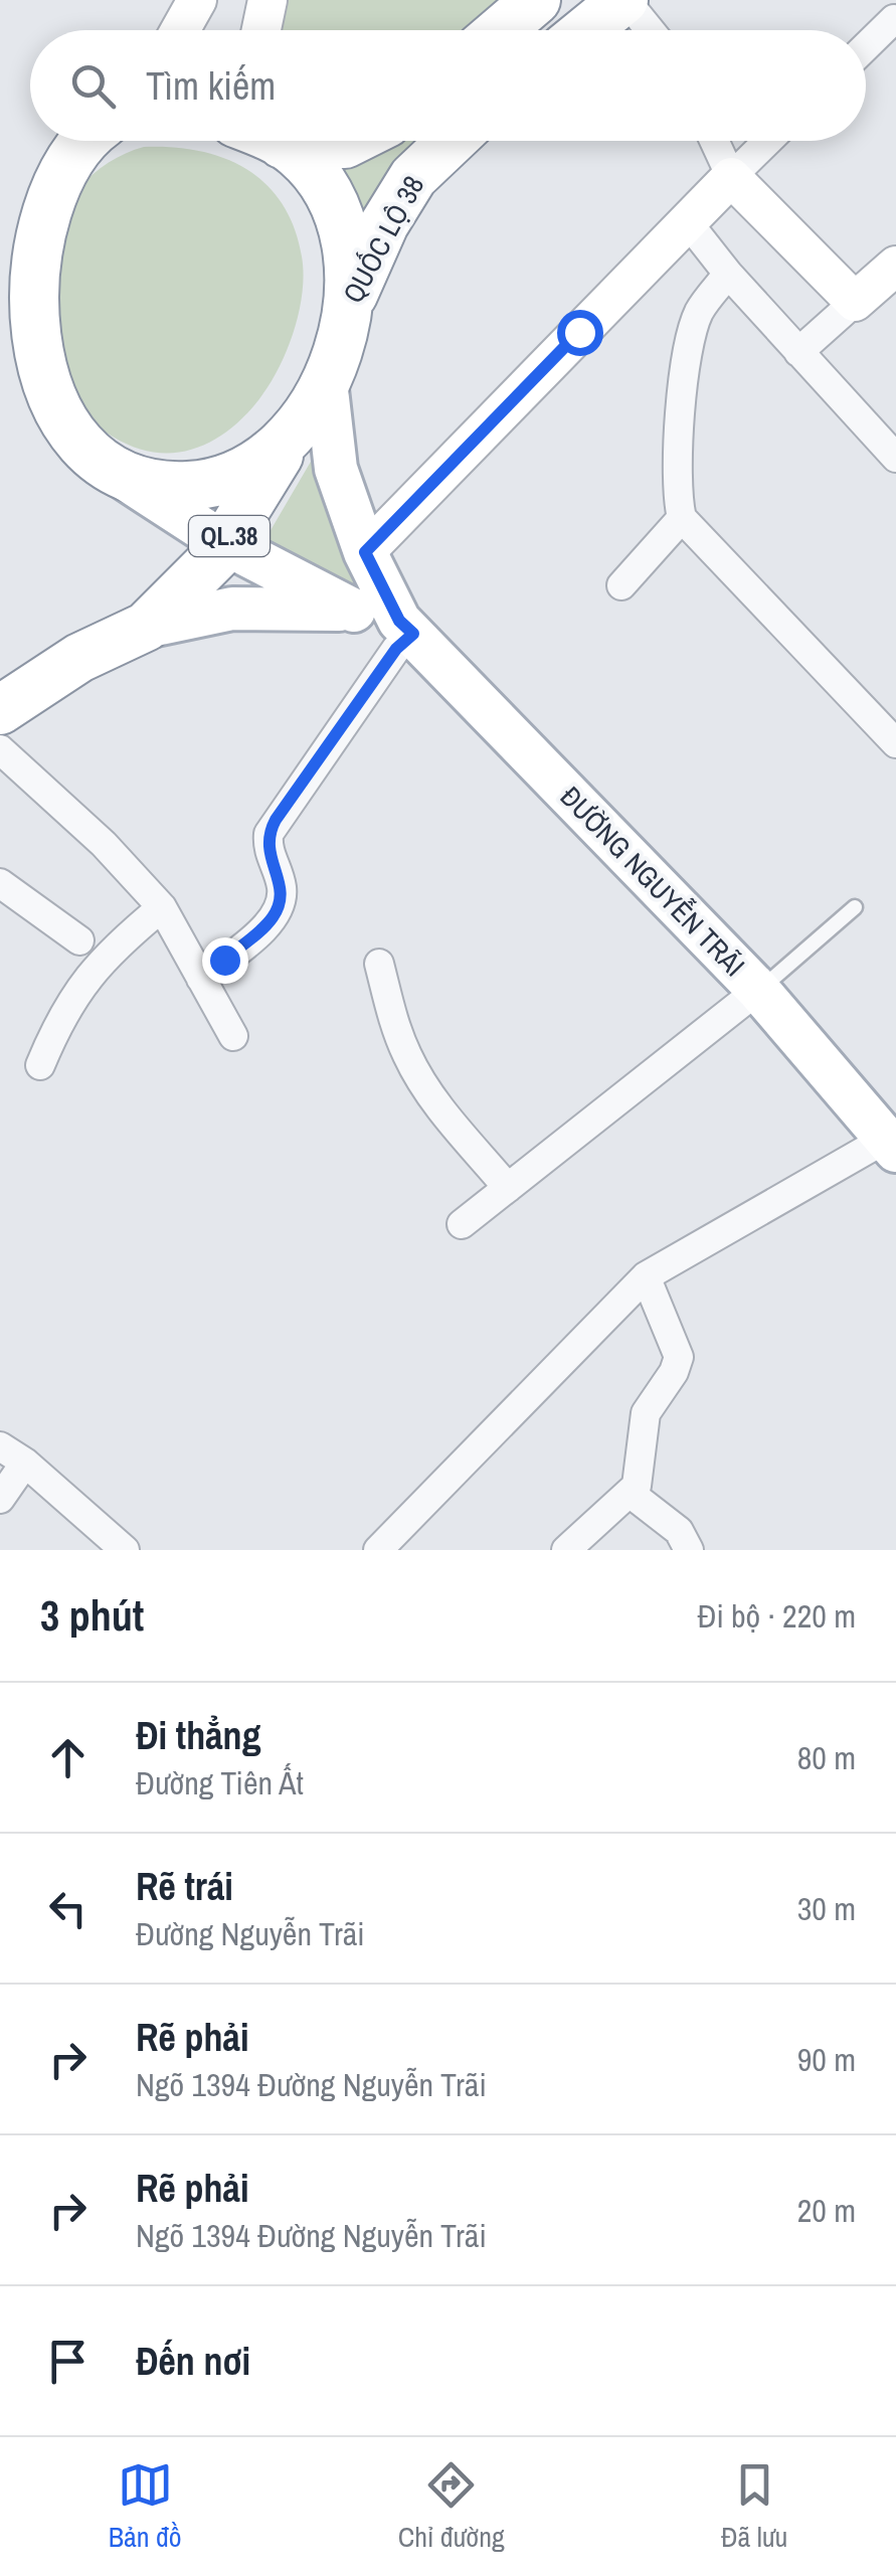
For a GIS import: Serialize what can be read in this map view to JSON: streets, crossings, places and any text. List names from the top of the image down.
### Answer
{
  "streets": {
    "highway": ["QUỐC LỘ 38", "QL.38"],
    "main road": ["ĐƯỜNG NGUYỄN TRÃI"]
  },
  "page": {
    "search": "Tìm kiếm",
    "heading": ["3 phút", "Đi bộ · 220 m"],
    "list": [
      ["Đi thẳng", "Đường Tiên Ất", "80 m"],
      ["Rẽ trái", "Đường Nguyễn Trãi", "30 m"],
      ["Rẽ phải", "Ngõ 1394 Đường Nguyễn Trãi", "90 m"],
      ["Rẽ phải", "Ngõ 1394 Đường Nguyễn Trãi", "20 m"],
      "Đến nơi"
    ],
    "nav": ["Bản đồ", "Chỉ đường", "Đã lưu"]
  }
}
